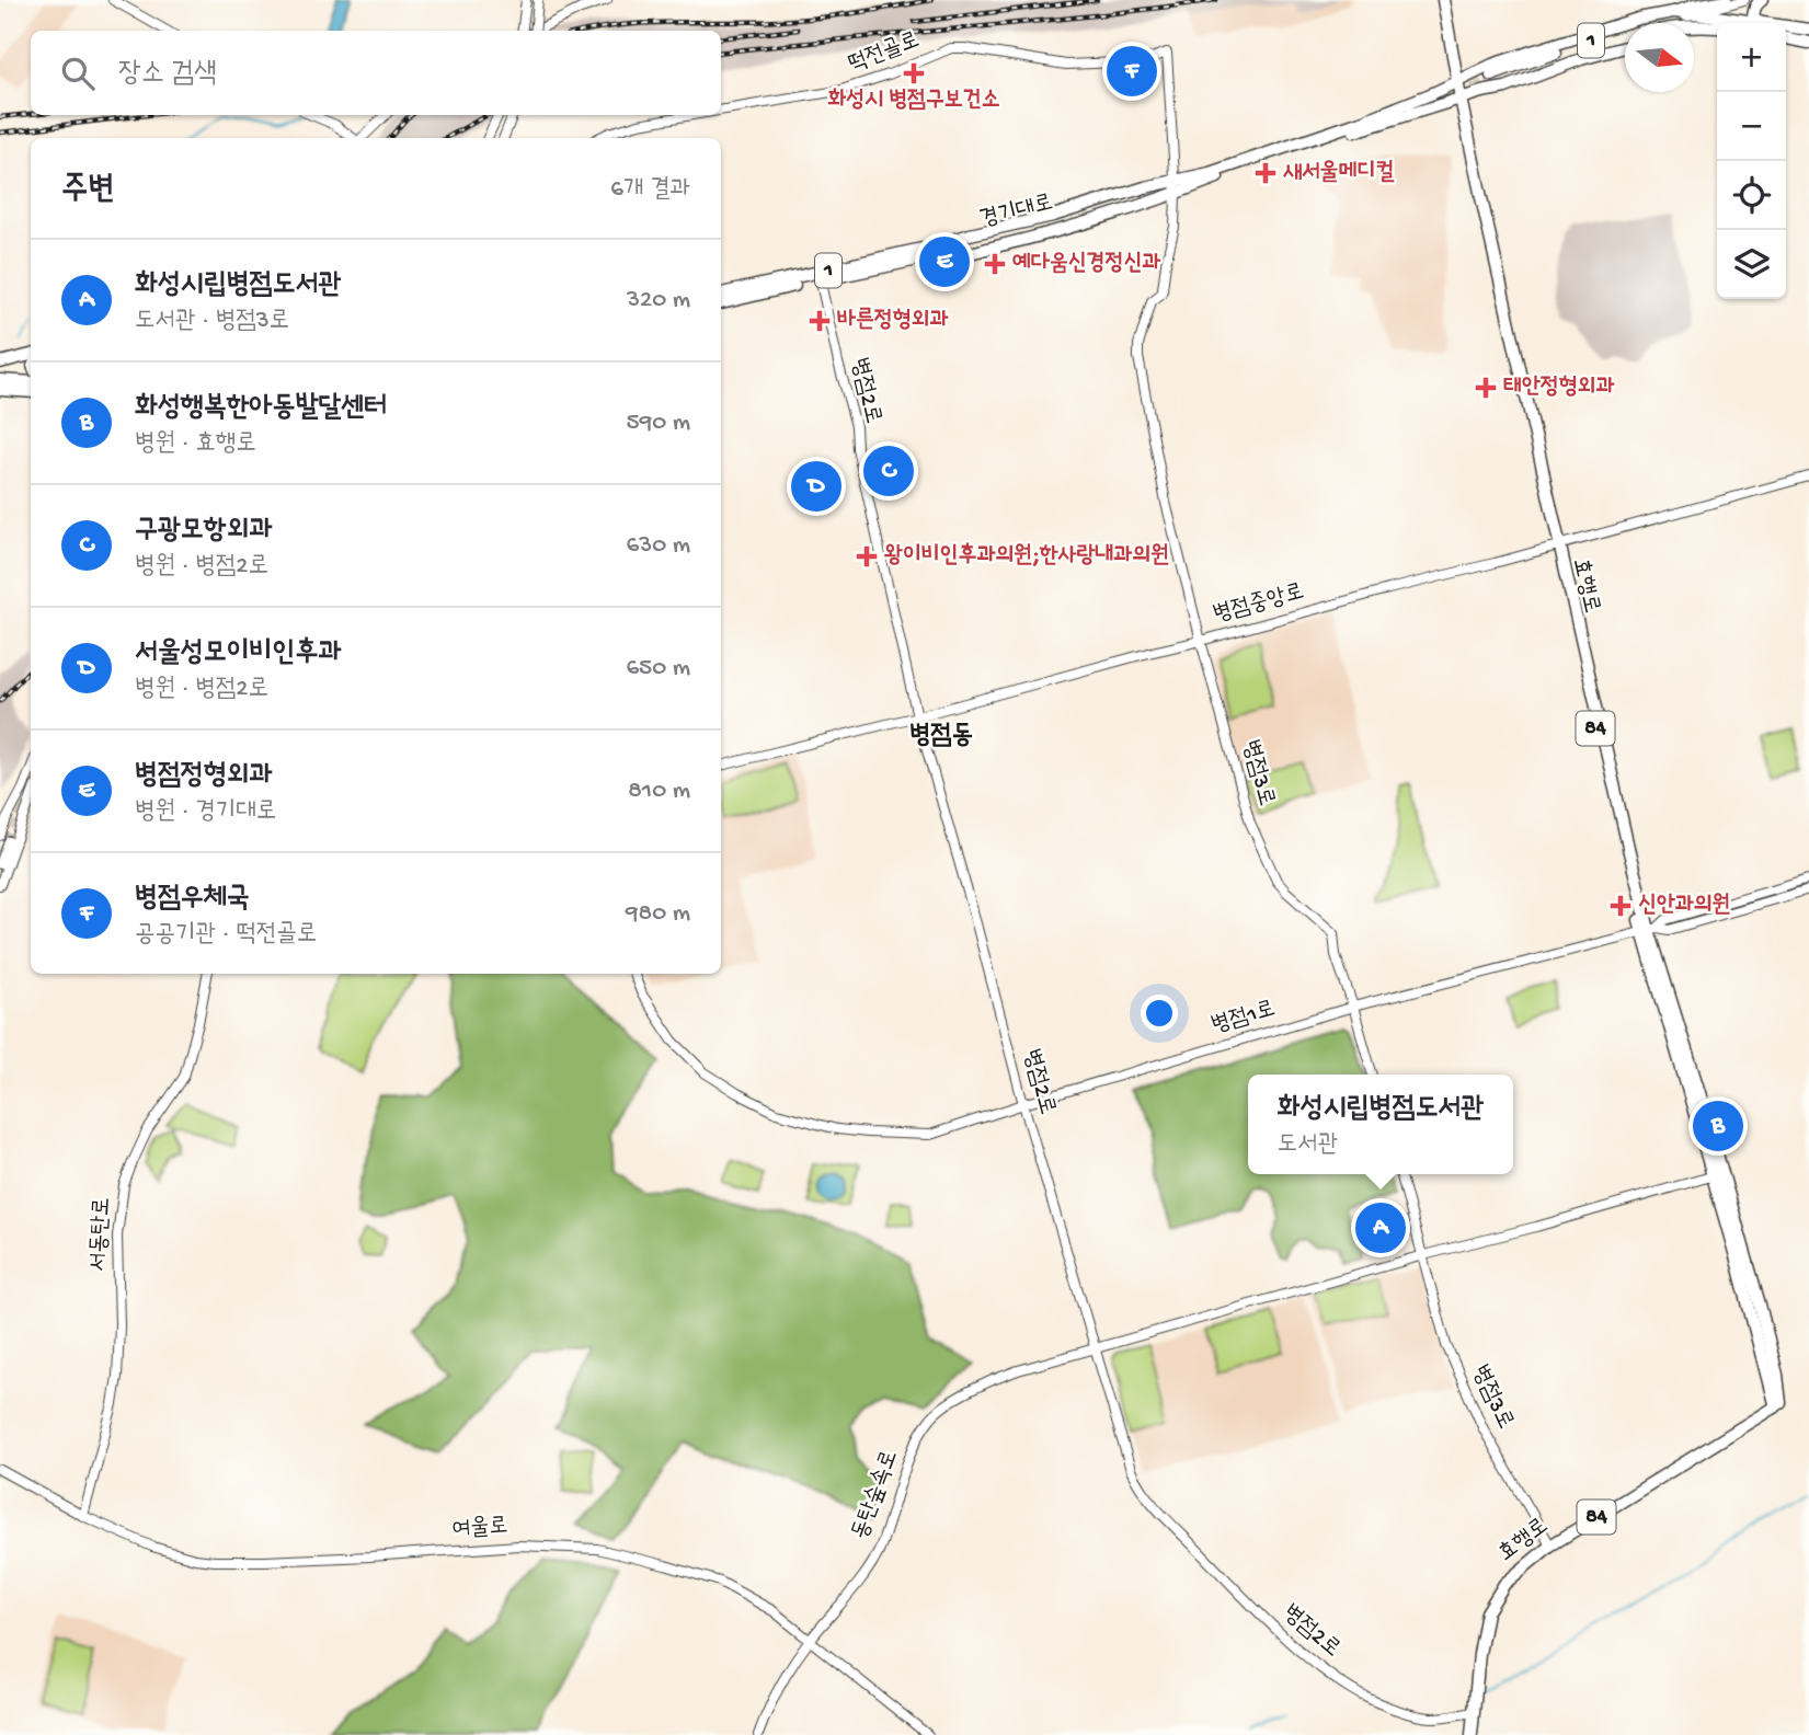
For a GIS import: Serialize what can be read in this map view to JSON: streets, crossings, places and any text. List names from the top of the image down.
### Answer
{
  "streets": {
    "main road": [
      "1",
      "경기대로",
      "효행로",
      "84"
    ],
    "street": [
      "떡전골로",
      "병점2로",
      "병점중앙로",
      "병점3로",
      "병점1로",
      "서동탄로",
      "동탄숲속로",
      "여울로"
    ]
  },
  "crossings": [
    ["떡전골로", "병점3로"],
    ["경기대로", "병점2로"],
    ["병점2로", "효행로"],
    ["병점2로", "병점중앙로"],
    ["병점2로", "84"],
    ["병점2로", "병점1로"],
    ["병점2로", "동탄숲속로"],
    ["효행로", "병점중앙로"],
    ["효행로", "84"],
    ["효행로", "병점3로"],
    ["효행로", "병점1로"],
    ["병점중앙로", "병점3로"],
    ["병점3로", "병점1로"],
    ["서동탄로", "여울로"],
    ["동탄숲속로", "여울로"]
  ],
  "districts": ["병점동"],
  "places": {
    "health": [
      "화성시 병점구보건소",
      "새서울메디컬",
      "예다움신경정신과",
      "바른정형외과",
      "태안정형외과",
      "왕이비인후과의원;한사랑내과의원",
      "신안과의원"
    ]
  },
  "north": "right",
  "page": {
    "map_buttons": ["+", "−"],
    "search": "장소 검색",
    "pins": [
      "F",
      "E",
      "C",
      "D",
      "B",
      "A"
    ],
    "heading": ["주변", "6개 결과"],
    "list": [
      {
        "mark": "A",
        "name": "화성시립병점도서관",
        "note": "도서관 · 병점3로",
        "value": "320 m"
      },
      {
        "mark": "B",
        "name": "화성행복한아동발달센터",
        "note": "병원 · 효행로",
        "value": "590 m"
      },
      {
        "mark": "C",
        "name": "구광모항외과",
        "note": "병원 · 병점2로",
        "value": "630 m"
      },
      {
        "mark": "D",
        "name": "서울성모이비인후과",
        "note": "병원 · 병점2로",
        "value": "650 m"
      },
      {
        "mark": "E",
        "name": "병점정형외과",
        "note": "병원 · 경기대로",
        "value": "810 m"
      },
      {
        "mark": "F",
        "name": "병점우체국",
        "note": "공공기관 · 떡전골로",
        "value": "980 m"
      }
    ],
    "popup": ["화성시립병점도서관", "도서관"]
  }
}
